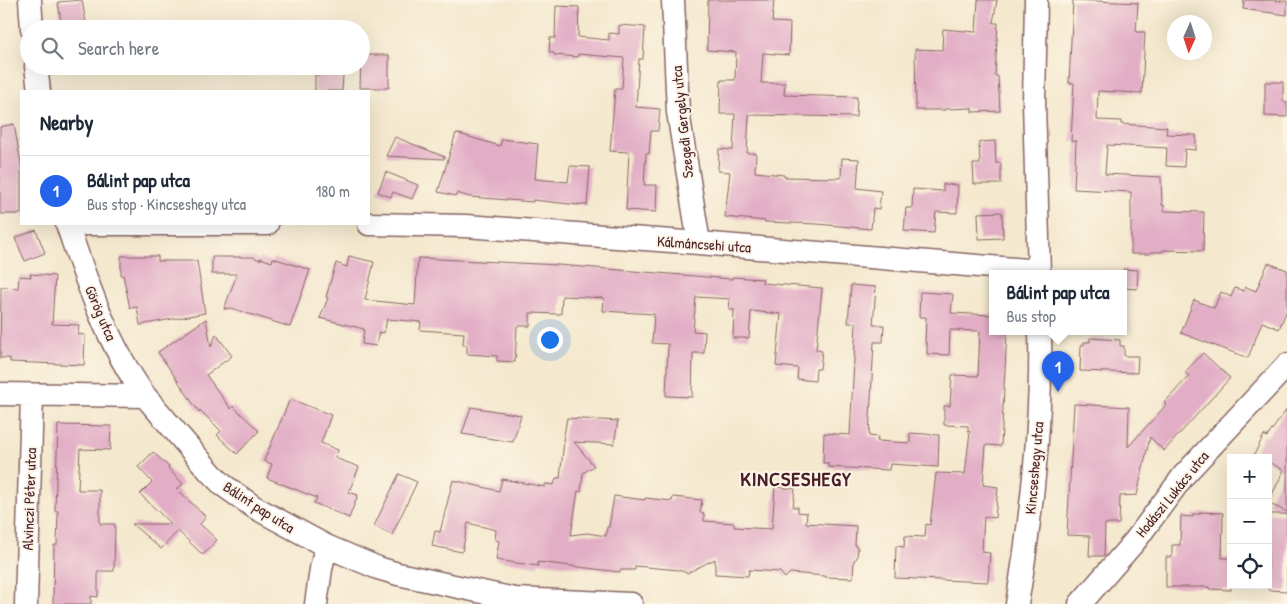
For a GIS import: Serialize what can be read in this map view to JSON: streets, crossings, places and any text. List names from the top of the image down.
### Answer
{
  "streets": {
    "street": [
      "Szegedi Gergely utca",
      "Kálmáncsehi utca",
      "Görög utca",
      "Kincseshegy utca",
      "Hodászi Lukács utca",
      "Alvinczi Péter utca",
      "Bálint pap utca"
    ]
  },
  "crossings": [
    ["Szegedi Gergely utca", "Kálmáncsehi utca"],
    ["Görög utca", "Bálint pap utca"]
  ],
  "districts": ["KINCSESHEGY"],
  "north": "bottom",
  "page": {
    "search": "Search here",
    "heading": "Nearby",
    "list": [
      {
        "mark": "1",
        "name": "Bálint pap utca",
        "note": "Bus stop · Kincseshegy utca",
        "value": "180 m"
      }
    ],
    "popup": ["Bálint pap utca", "Bus stop"],
    "pins": "1",
    "map_buttons": ["+", "−"]
  }
}
